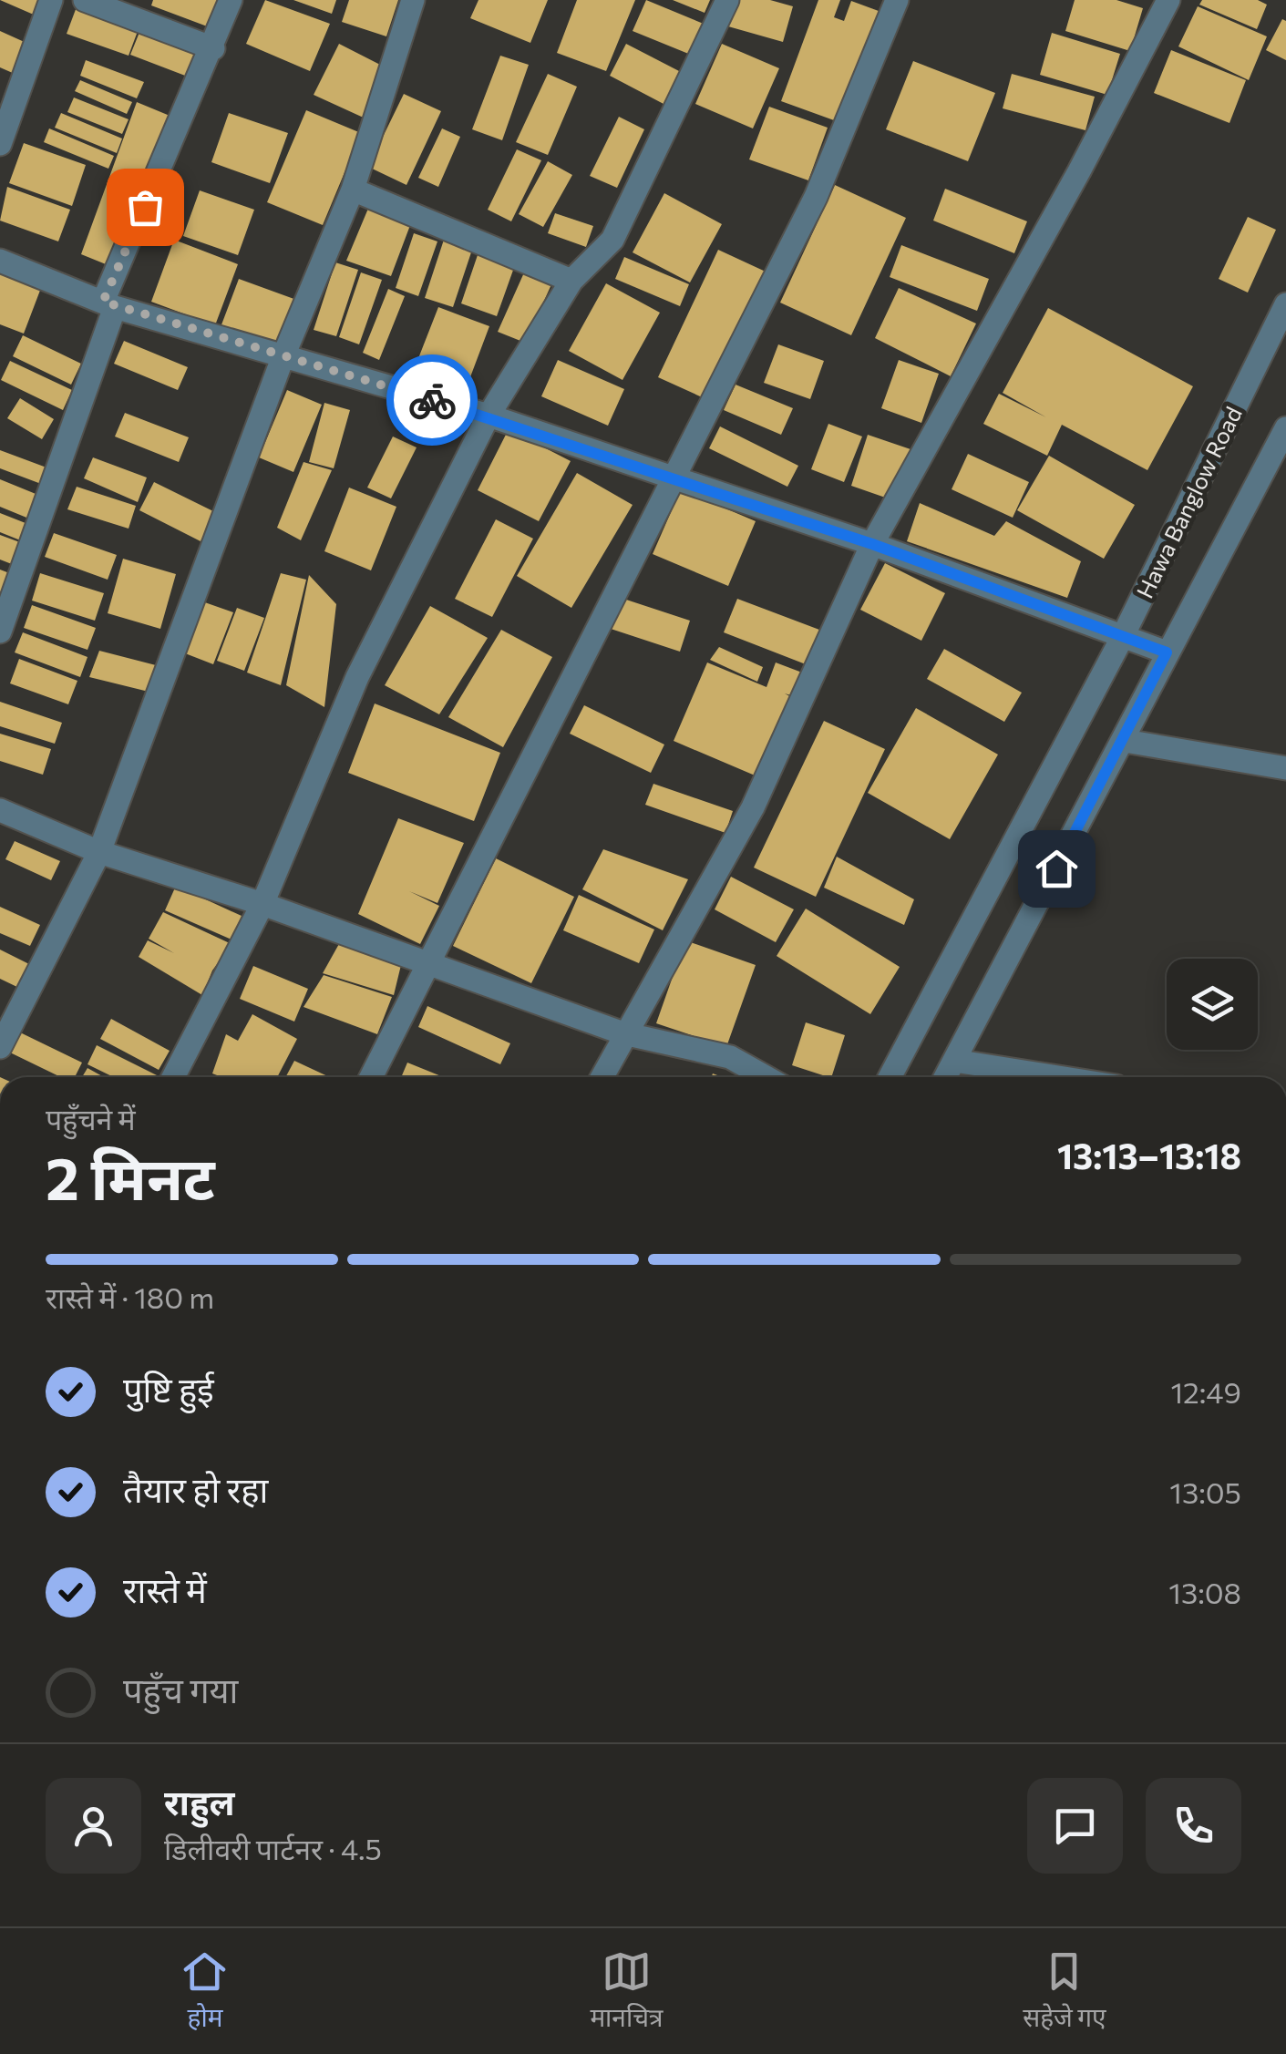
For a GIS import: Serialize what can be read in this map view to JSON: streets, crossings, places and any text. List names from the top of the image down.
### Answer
{
  "streets": {
    "street": ["Hawa Banglow Road"]
  },
  "page": {
    "heading": ["2 मिनट", "पहुँचने में", "13:13–13:18"],
    "panel": ["राहुल", "डिलीवरी पार्टनर · 4.5"],
    "bar": "रास्ते में · 180 m",
    "list": [
      ["पुष्टि हुई", "12:49"],
      ["तैयार हो रहा", "13:05"],
      ["रास्ते में", "13:08"],
      "पहुँच गया"
    ],
    "tabs": ["होम", "मानचित्र", "सहेजे गए"]
  }
}
